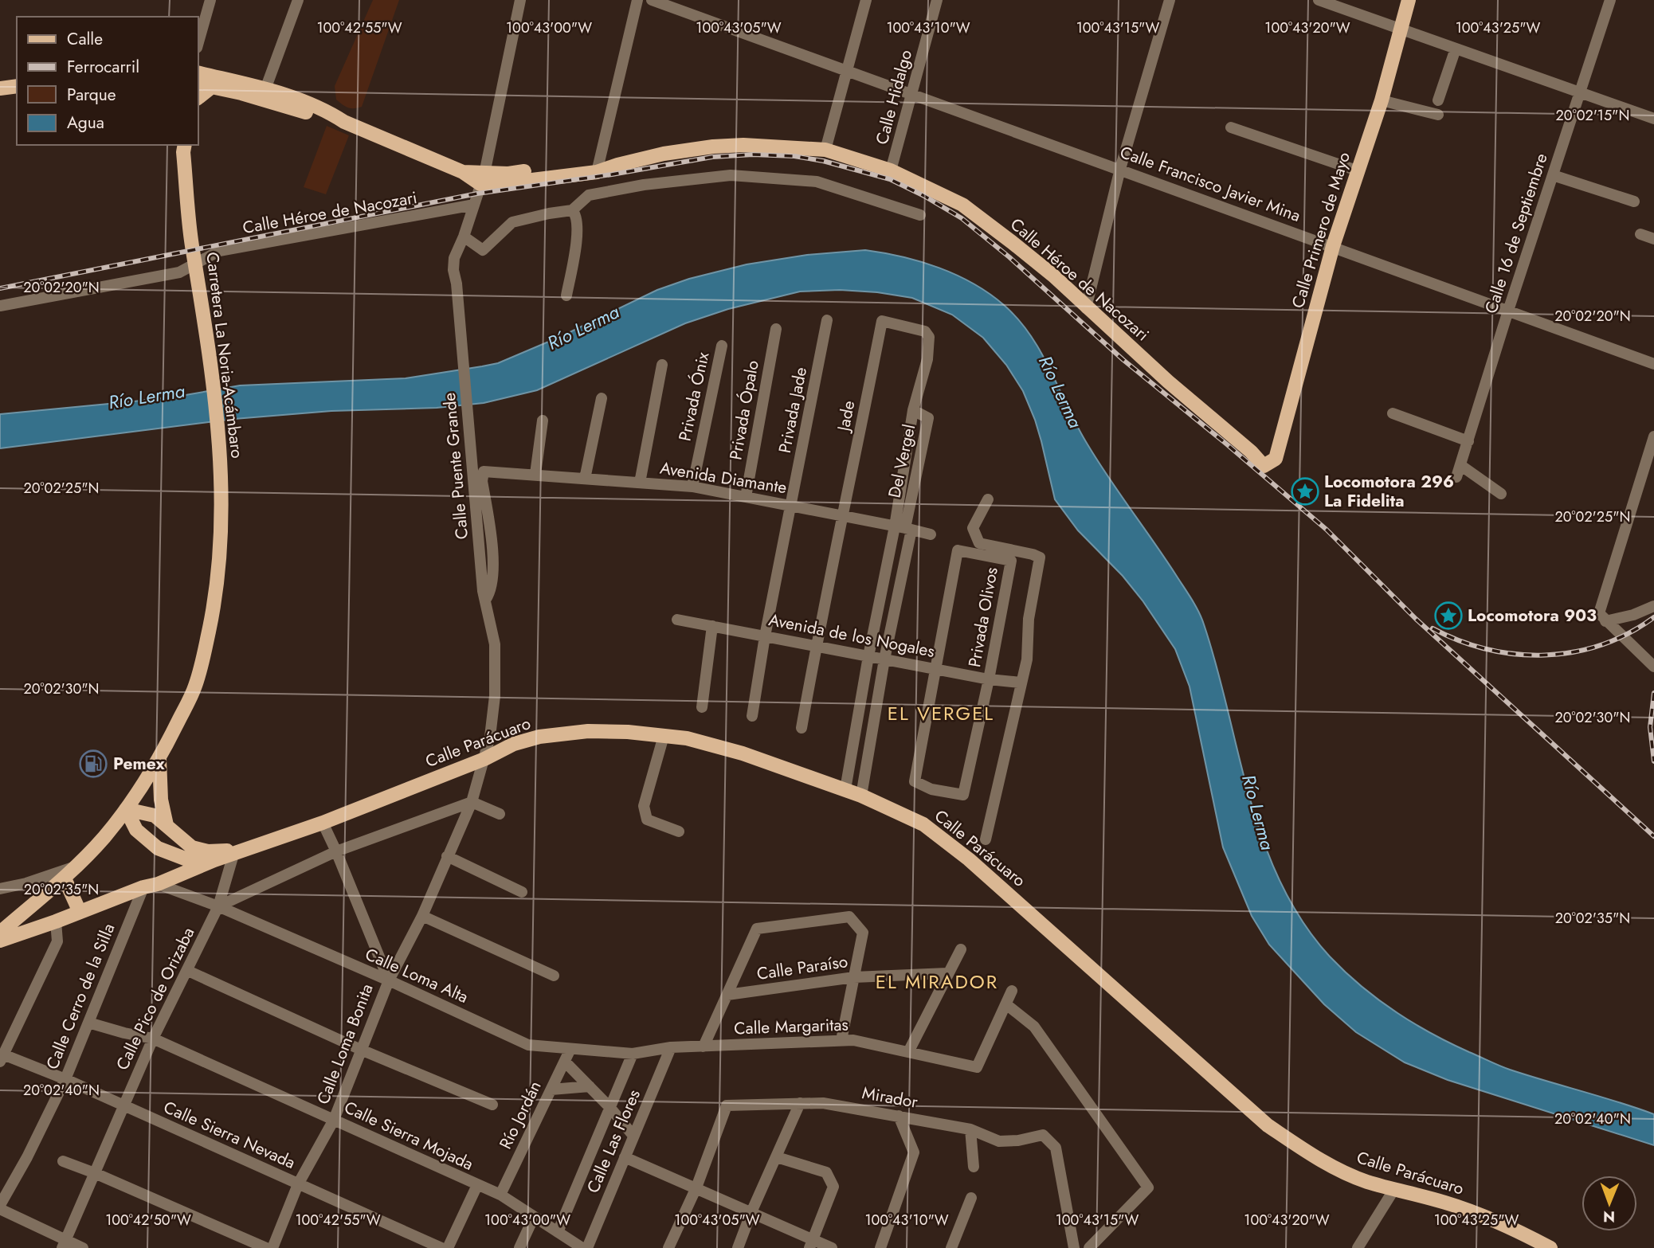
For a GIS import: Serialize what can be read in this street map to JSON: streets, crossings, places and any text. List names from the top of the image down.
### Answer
{
  "streets": {
    "main road": [
      "Calle Héroe de Nacozari",
      "Calle Primero de Mayo",
      "Carretera La Noria-Acámbaro",
      "Calle Parácuaro"
    ],
    "street": [
      "Calle Hidalgo",
      "Calle Francisco Javier Mina",
      "Calle 16 de Septiembre",
      "Privada Ónix",
      "Privada Ópalo",
      "Privada Jade",
      "Jade",
      "Del Vergel",
      "Calle Puente Grande",
      "Avenida Diamante",
      "Privada Olivos",
      "Avenida de los Nogales",
      "Calle Paraíso",
      "Calle Loma Alta",
      "Calle Cerro de la Silla",
      "Calle Pico de Orizaba",
      "Calle Margaritas",
      "Calle Loma Bonita",
      "Mirador",
      "Río Jordán",
      "Calle Sierra Nevada",
      "Calle Sierra Mojada",
      "Calle Las Flores"
    ]
  },
  "crossings": [
    ["Calle Hidalgo", "Calle Francisco Javier Mina"],
    ["Calle Hidalgo", "Calle Héroe de Nacozari"],
    ["Calle Francisco Javier Mina", "Calle Primero de Mayo"],
    ["Calle Francisco Javier Mina", "Calle 16 de Septiembre"],
    ["Calle Héroe de Nacozari", "Calle Primero de Mayo"],
    ["Calle Héroe de Nacozari", "Carretera La Noria-Acámbaro"],
    ["Calle Héroe de Nacozari", "Calle Puente Grande"],
    ["Privada Ónix", "Avenida Diamante"],
    ["Privada Ópalo", "Avenida Diamante"],
    ["Privada Jade", "Avenida Diamante"],
    ["Privada Jade", "Avenida de los Nogales"],
    ["Jade", "Del Vergel"],
    ["Jade", "Avenida Diamante"],
    ["Jade", "Avenida de los Nogales"],
    ["Del Vergel", "Avenida Diamante"],
    ["Calle Puente Grande", "Avenida Diamante"],
    ["Calle Puente Grande", "Calle Parácuaro"],
    ["Calle Puente Grande", "Calle Loma Bonita"],
    ["Privada Olivos", "Avenida de los Nogales"],
    ["Calle Parácuaro", "Calle Pico de Orizaba"],
    ["Calle Parácuaro", "Calle Loma Bonita"],
    ["Calle Loma Alta", "Calle Pico de Orizaba"],
    ["Calle Loma Alta", "Calle Margaritas"],
    ["Calle Loma Alta", "Calle Loma Bonita"],
    ["Calle Loma Alta", "Río Jordán"],
    ["Calle Loma Alta", "Calle Las Flores"],
    ["Calle Cerro de la Silla", "Calle Sierra Nevada"],
    ["Calle Cerro de la Silla", "Calle Sierra Mojada"],
    ["Calle Pico de Orizaba", "Calle Sierra Nevada"],
    ["Calle Pico de Orizaba", "Calle Sierra Mojada"],
    ["Calle Margaritas", "Calle Las Flores"],
    ["Calle Loma Bonita", "Calle Sierra Nevada"],
    ["Calle Loma Bonita", "Calle Sierra Mojada"],
    ["Río Jordán", "Calle Sierra Mojada"]
  ],
  "districts": ["EL VERGEL", "EL MIRADOR"],
  "water": ["Río Lerma"],
  "places": {
    "place": ["Locomotora 296 La Fidelita", "Locomotora 903"],
    "fuel station": ["Pemex"]
  },
  "legend": [
    "Calle",
    "Ferrocarril",
    "Parque",
    "Agua"
  ],
  "north": "bottom",
  "coordinates": [
    "100°42'55\"W",
    "100°43'00\"W",
    "100°43'05\"W",
    "100°43'10\"W",
    "100°43'15\"W",
    "100°43'20\"W",
    "100°43'25\"W",
    "20°02'15\"N",
    "20°02'20\"N",
    "20°02'25\"N",
    "20°02'30\"N",
    "20°02'35\"N",
    "20°02'40\"N",
    "100°42'50\"W"
  ]
}
